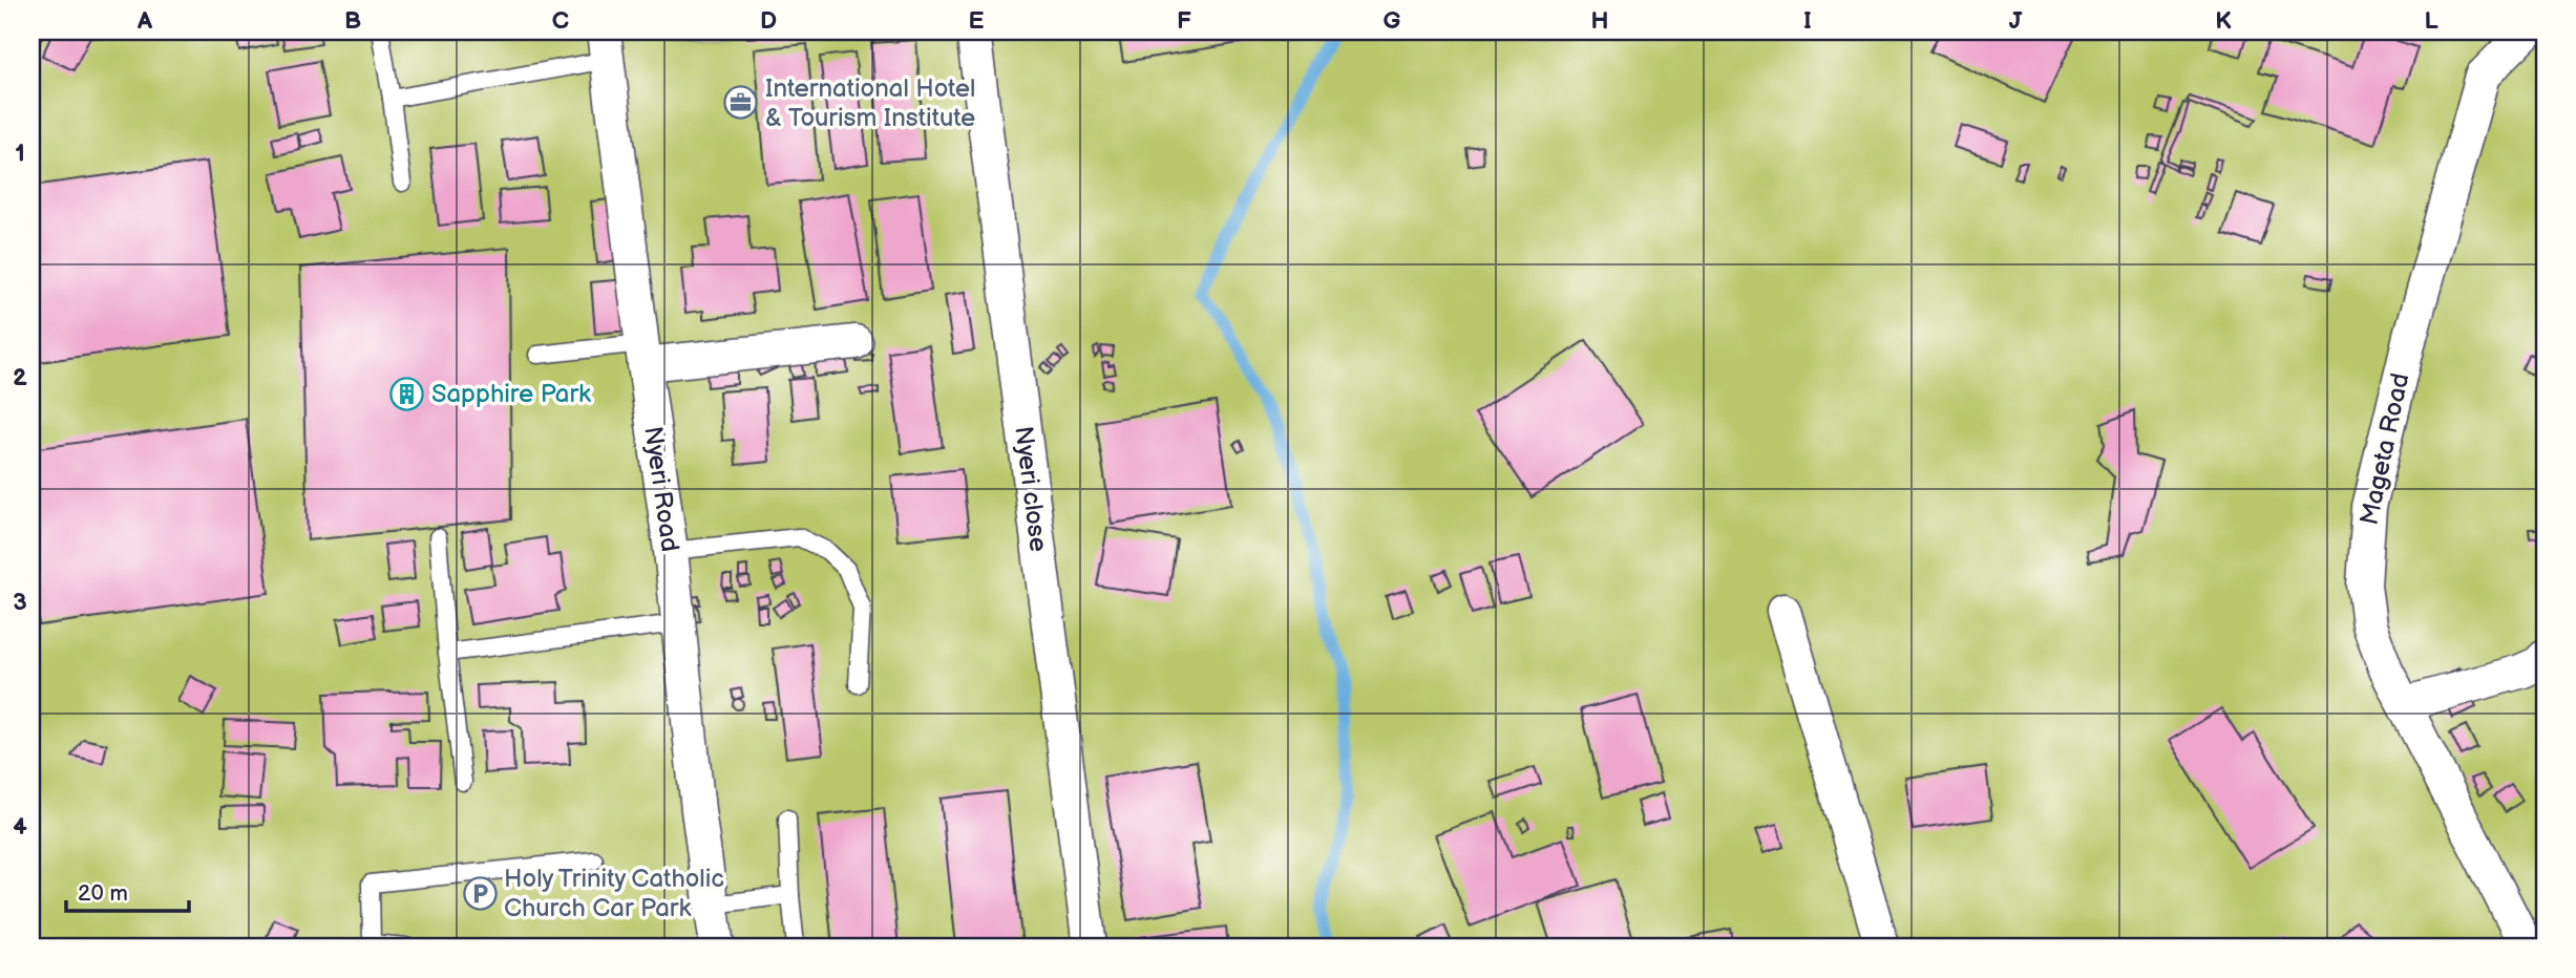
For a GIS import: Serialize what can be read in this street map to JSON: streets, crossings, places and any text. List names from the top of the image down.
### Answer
{
  "streets": {
    "street": ["Mageta Road", "Nyeri Road", "Nyeri close"]
  },
  "places": {
    "office": ["International Hotel & Tourism Institute"],
    "building": ["Sapphire Park"],
    "parking": ["Holy Trinity Catholic Church Car Park"]
  },
  "scale_bar": "20 m",
  "grid": {
    "columns": [
      "A",
      "B",
      "C",
      "D",
      "E",
      "F",
      "G",
      "H",
      "I",
      "J",
      "K",
      "L"
    ],
    "rows": [
      "1",
      "2",
      "3",
      "4"
    ]
  }
}
